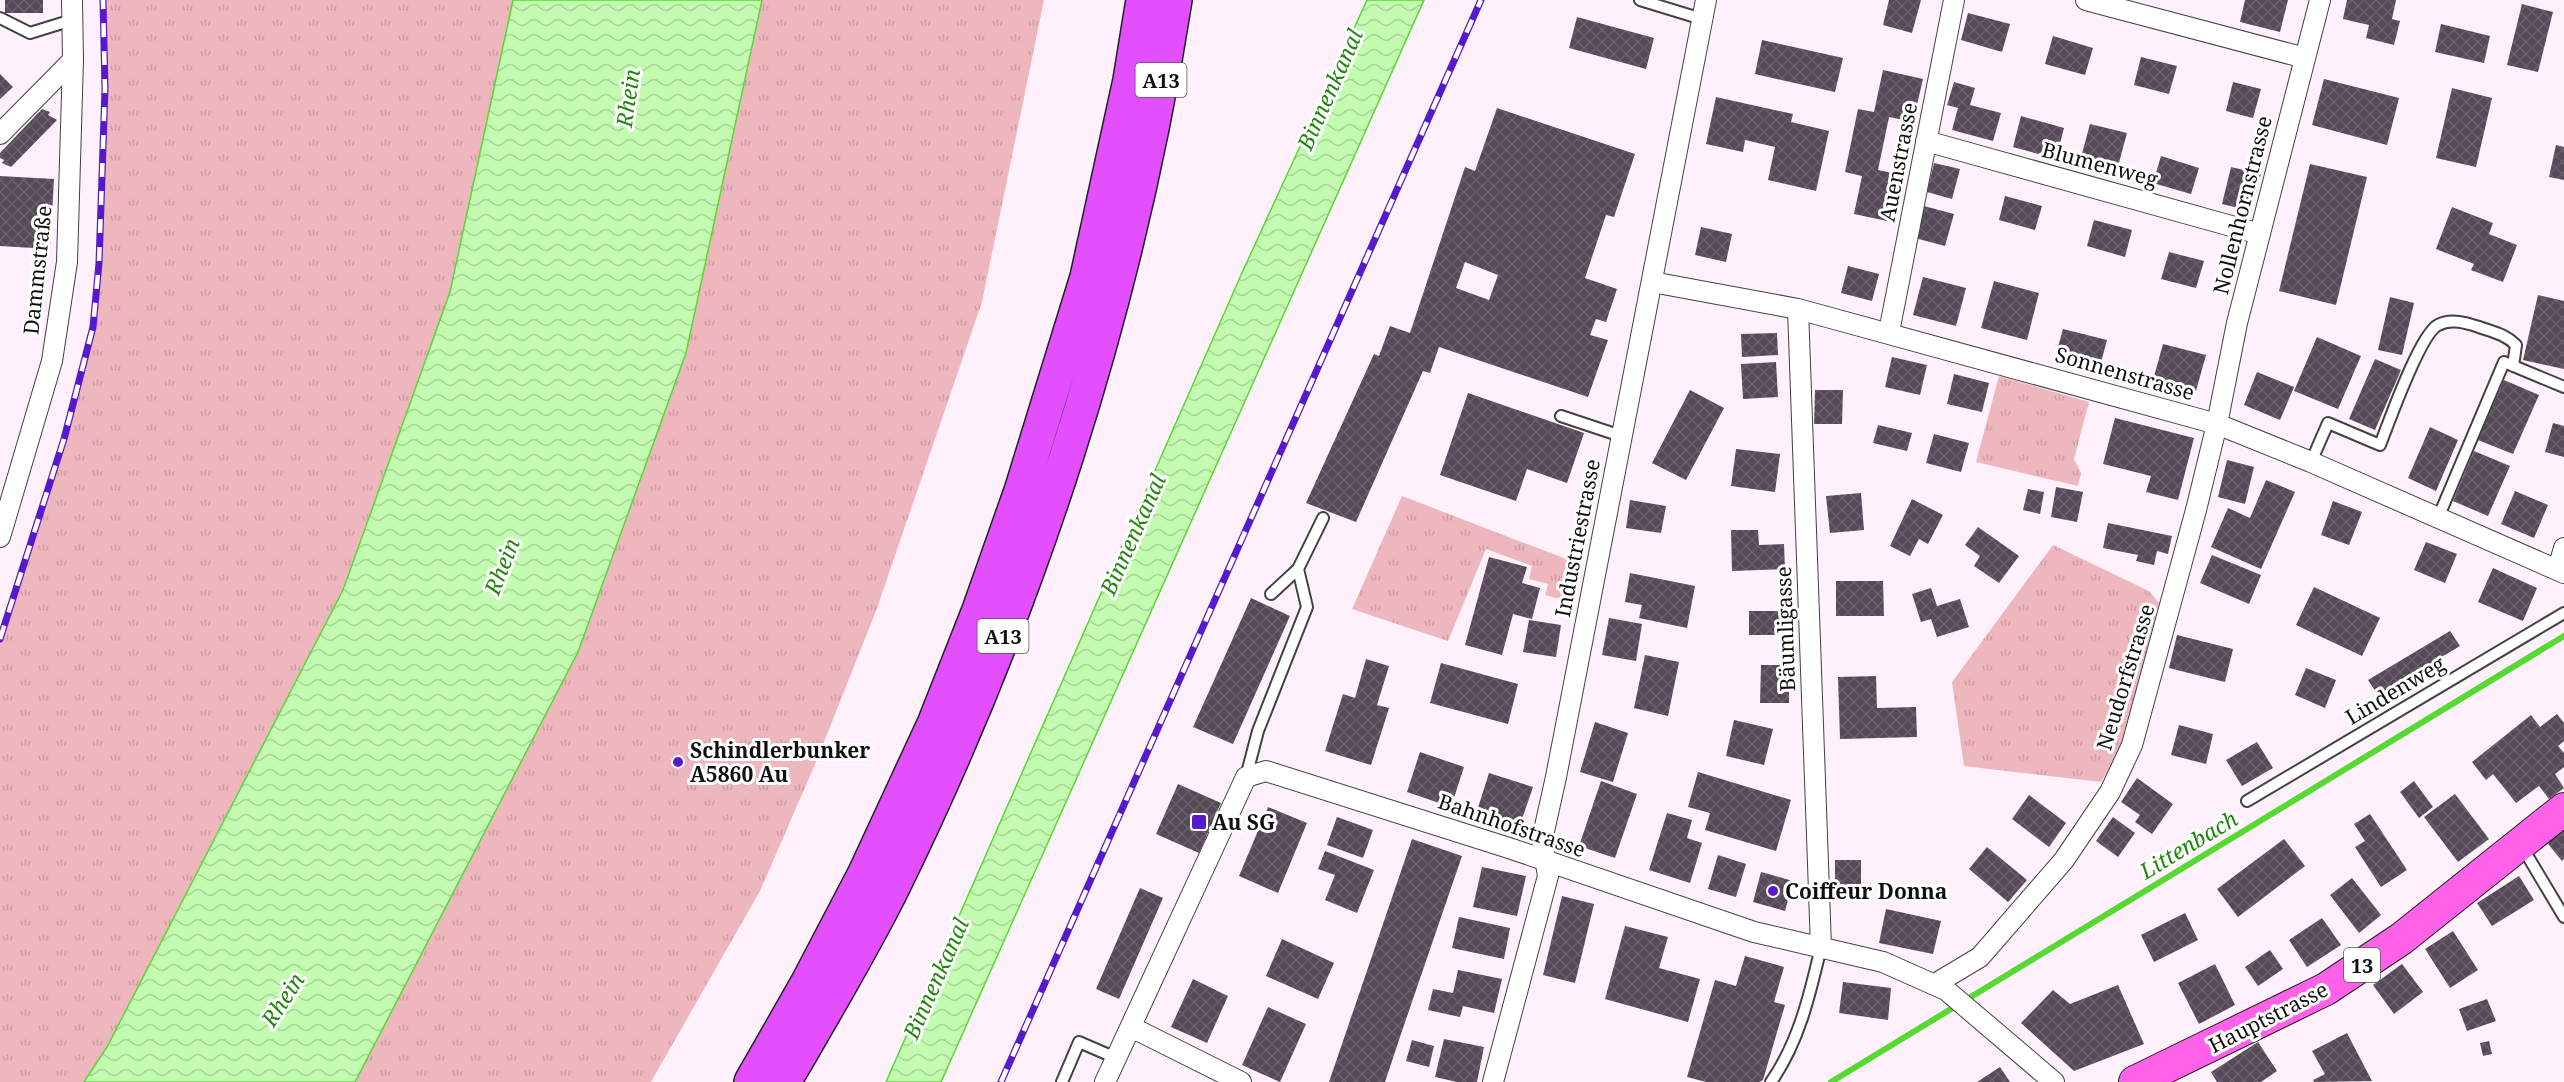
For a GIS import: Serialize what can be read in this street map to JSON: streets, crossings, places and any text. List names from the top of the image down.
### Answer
{
  "streets": {
    "highway": ["A13"],
    "main road": ["13", "Hauptstrasse"],
    "street": [
      "Auenstrasse",
      "Blumenweg",
      "Nollenhornstrasse",
      "Dammstraße",
      "Sonnenstrasse",
      "Industriestrasse",
      "Bäumligasse",
      "Neudorfstrasse",
      "Bahnhofstrasse"
    ],
    "lane": ["Lindenweg"]
  },
  "crossings": [
    ["Auenstrasse", "Blumenweg"],
    ["Auenstrasse", "Sonnenstrasse"],
    ["Blumenweg", "Nollenhornstrasse"],
    ["Nollenhornstrasse", "Sonnenstrasse"],
    ["Nollenhornstrasse", "Neudorfstrasse"],
    ["Sonnenstrasse", "Industriestrasse"],
    ["Sonnenstrasse", "Bäumligasse"],
    ["Sonnenstrasse", "Neudorfstrasse"],
    ["Industriestrasse", "Bahnhofstrasse"],
    ["Bäumligasse", "Bahnhofstrasse"],
    ["Neudorfstrasse", "Bahnhofstrasse"]
  ],
  "water": ["Binnenkanal", "Rhein", "Littenbach"],
  "places": {
    "other": ["Schindlerbunker A5860 Au", "Coiffeur Donna"],
    "transit": ["Au SG"]
  }
}
